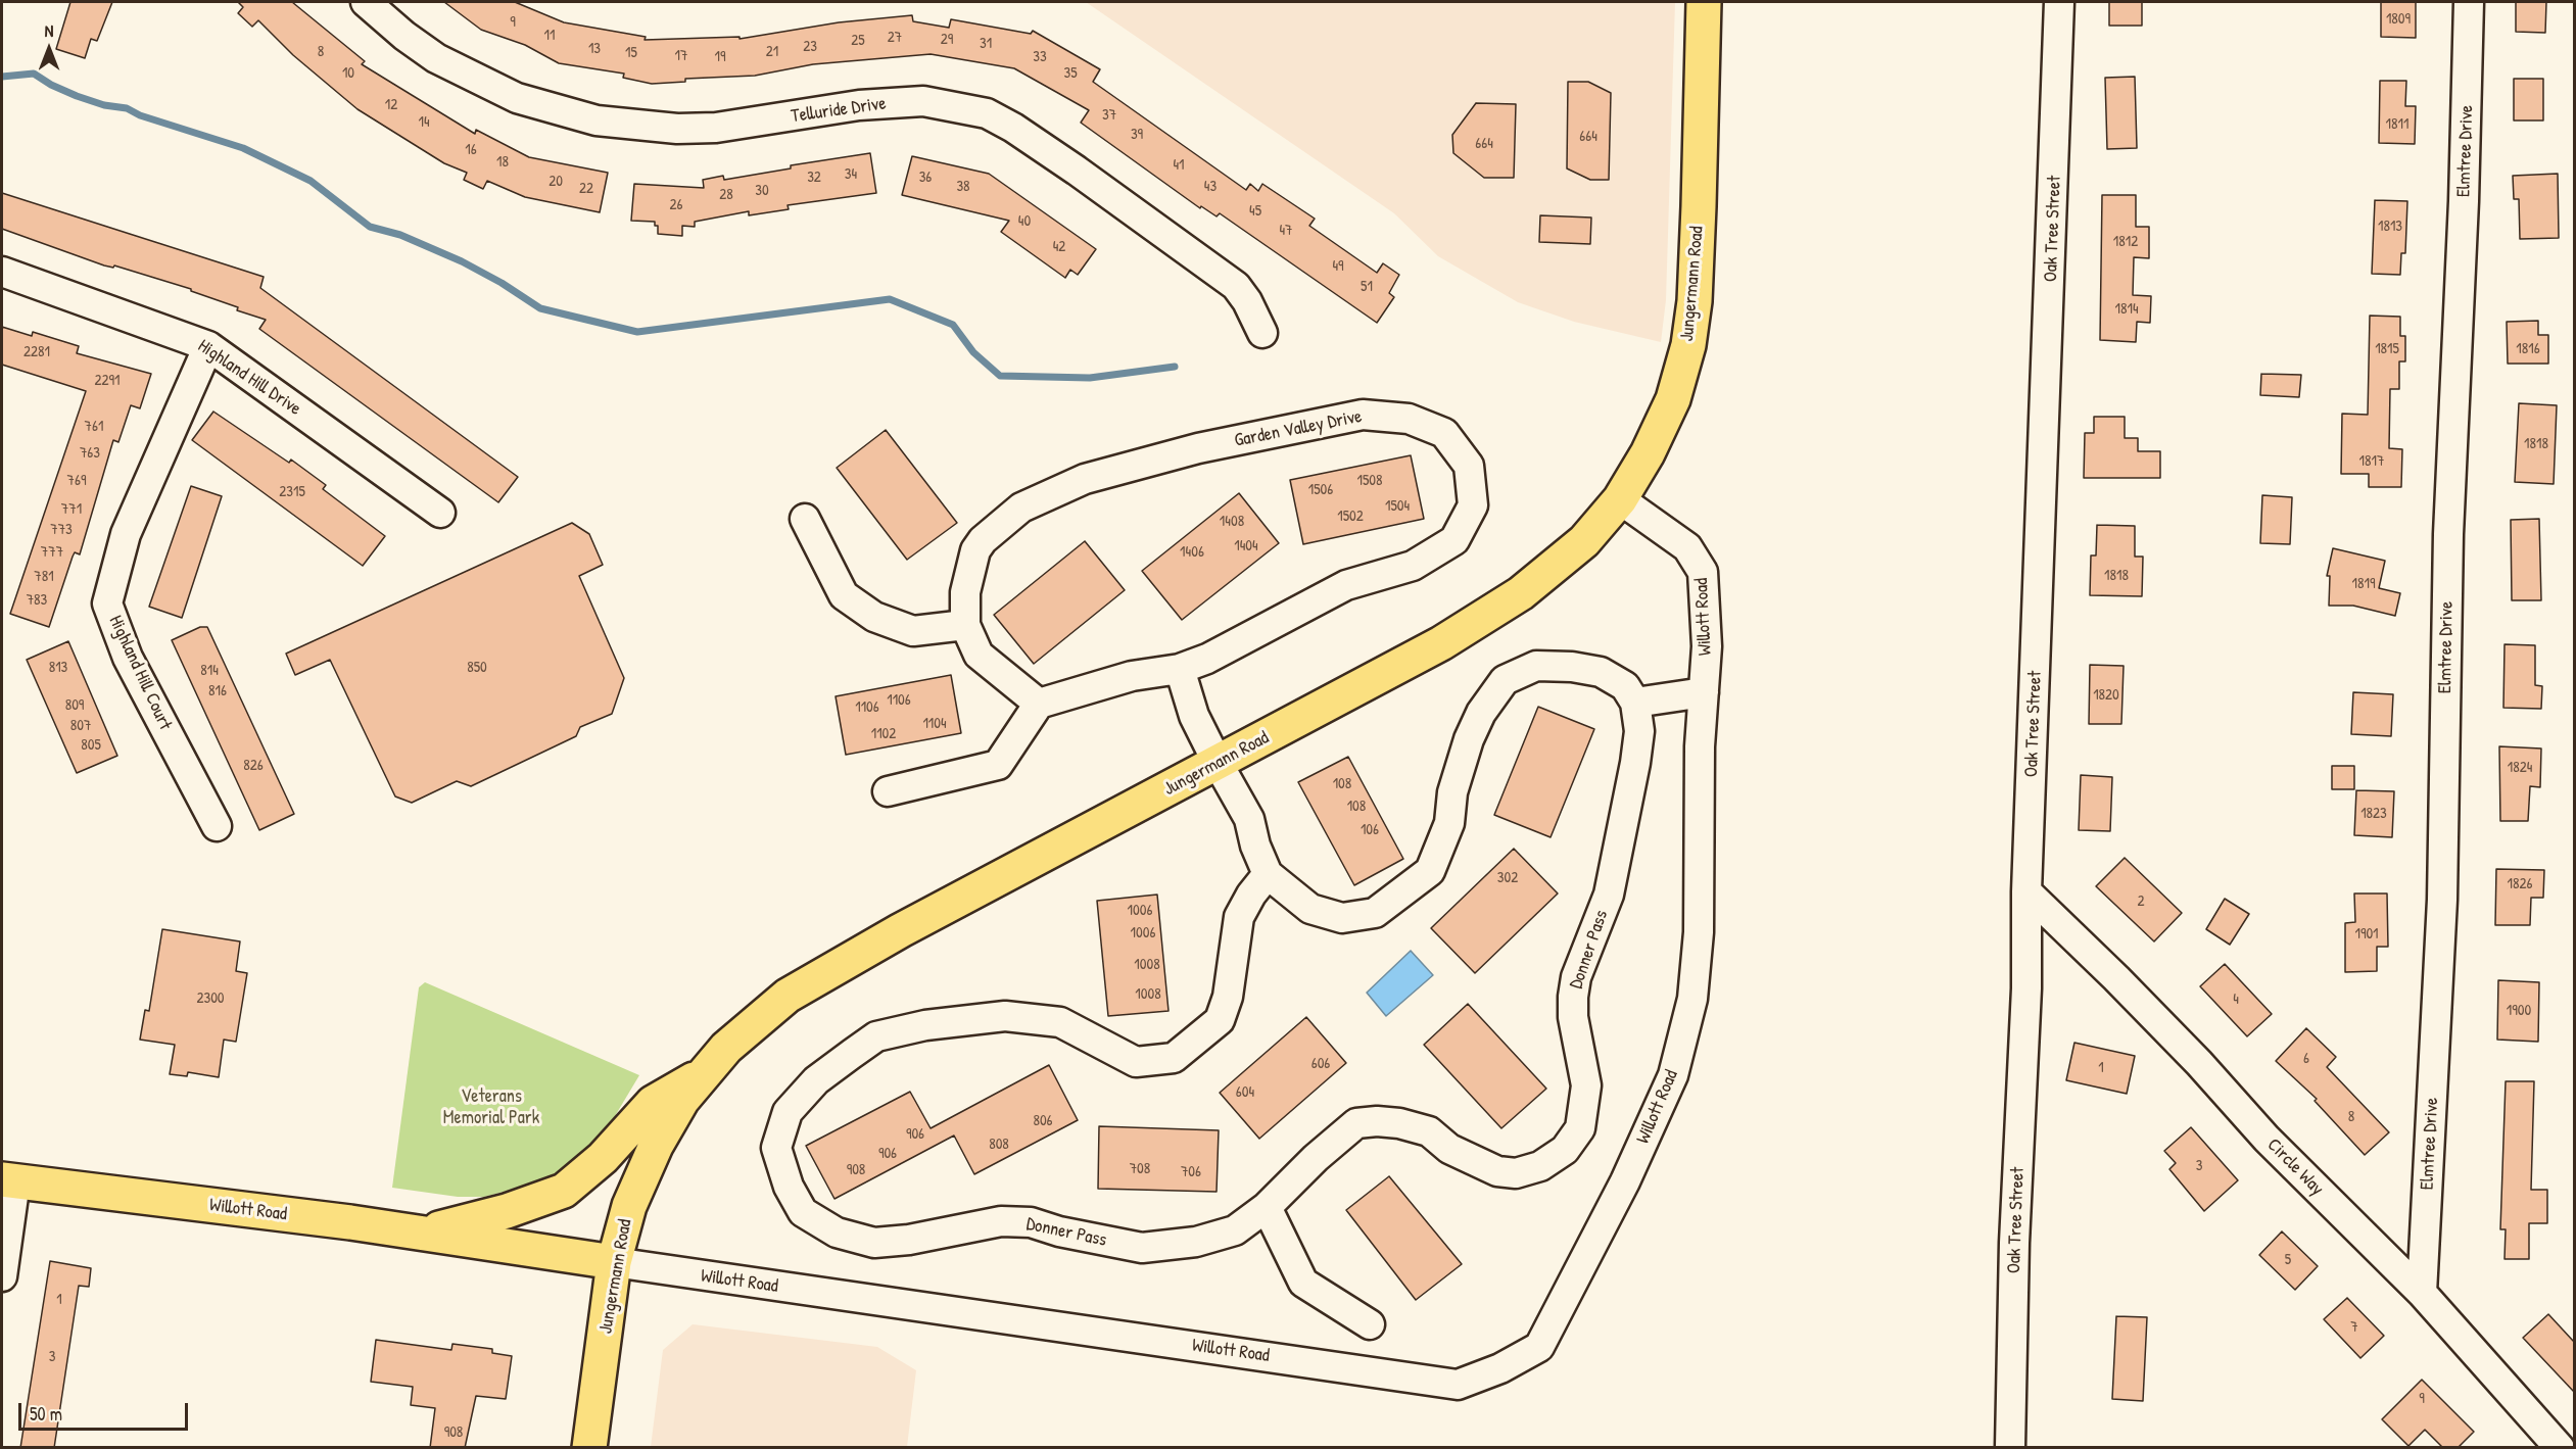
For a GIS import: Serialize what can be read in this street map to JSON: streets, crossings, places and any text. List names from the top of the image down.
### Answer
{
  "streets": {
    "main road": ["Jungermann Road", "Willott Road"],
    "street": [
      "Telluride Drive",
      "Elmtree Drive",
      "Oak Tree Street",
      "Highland Hill Drive",
      "Garden Valley Drive",
      "Highland Hill Court",
      "Donner Pass",
      "Circle Way"
    ]
  },
  "crossings": [
    ["Elmtree Drive", "Circle Way"],
    ["Oak Tree Street", "Circle Way"],
    ["Jungermann Road", "Willott Road"],
    ["Highland Hill Drive", "Highland Hill Court"]
  ],
  "parks": ["Veterans Memorial Park"],
  "house_numbers": [
    "1809",
    "9",
    "11",
    "27",
    "29",
    "25",
    "31",
    "23",
    "13",
    "8",
    "21",
    "15",
    "17",
    "19",
    "33",
    "10",
    "35",
    "12",
    "37",
    "14",
    "1811",
    "39",
    "664",
    "664",
    "16",
    "18",
    "41",
    "34",
    "32",
    "36",
    "20",
    "38",
    "43",
    "22",
    "30",
    "28",
    "26",
    "45",
    "40",
    "1813",
    "47",
    "1812",
    "42",
    "49",
    "51",
    "1814",
    "1815",
    "1816",
    "2281",
    "2291",
    "761",
    "1818",
    "763",
    "1817",
    "769",
    "1508",
    "1506",
    "2315",
    "1504",
    "771",
    "1502",
    "1408",
    "773",
    "1404",
    "777",
    "1406",
    "1818",
    "781",
    "1819",
    "783",
    "813",
    "850",
    "814",
    "816",
    "1820",
    "1106",
    "809",
    "1106",
    "1104",
    "807",
    "1102",
    "805",
    "826",
    "1824",
    "108",
    "108",
    "1823",
    "106",
    "302",
    "1826",
    "2",
    "1006",
    "1006",
    "1901",
    "1008",
    "1008",
    "2300",
    "4",
    "1900",
    "6",
    "606",
    "1",
    "604",
    "8",
    "806",
    "906",
    "808",
    "906",
    "3",
    "708",
    "908",
    "706",
    "5",
    "1",
    "7",
    "3",
    "9",
    "908"
  ],
  "scale_bar": "50 m",
  "north": "top"
}
